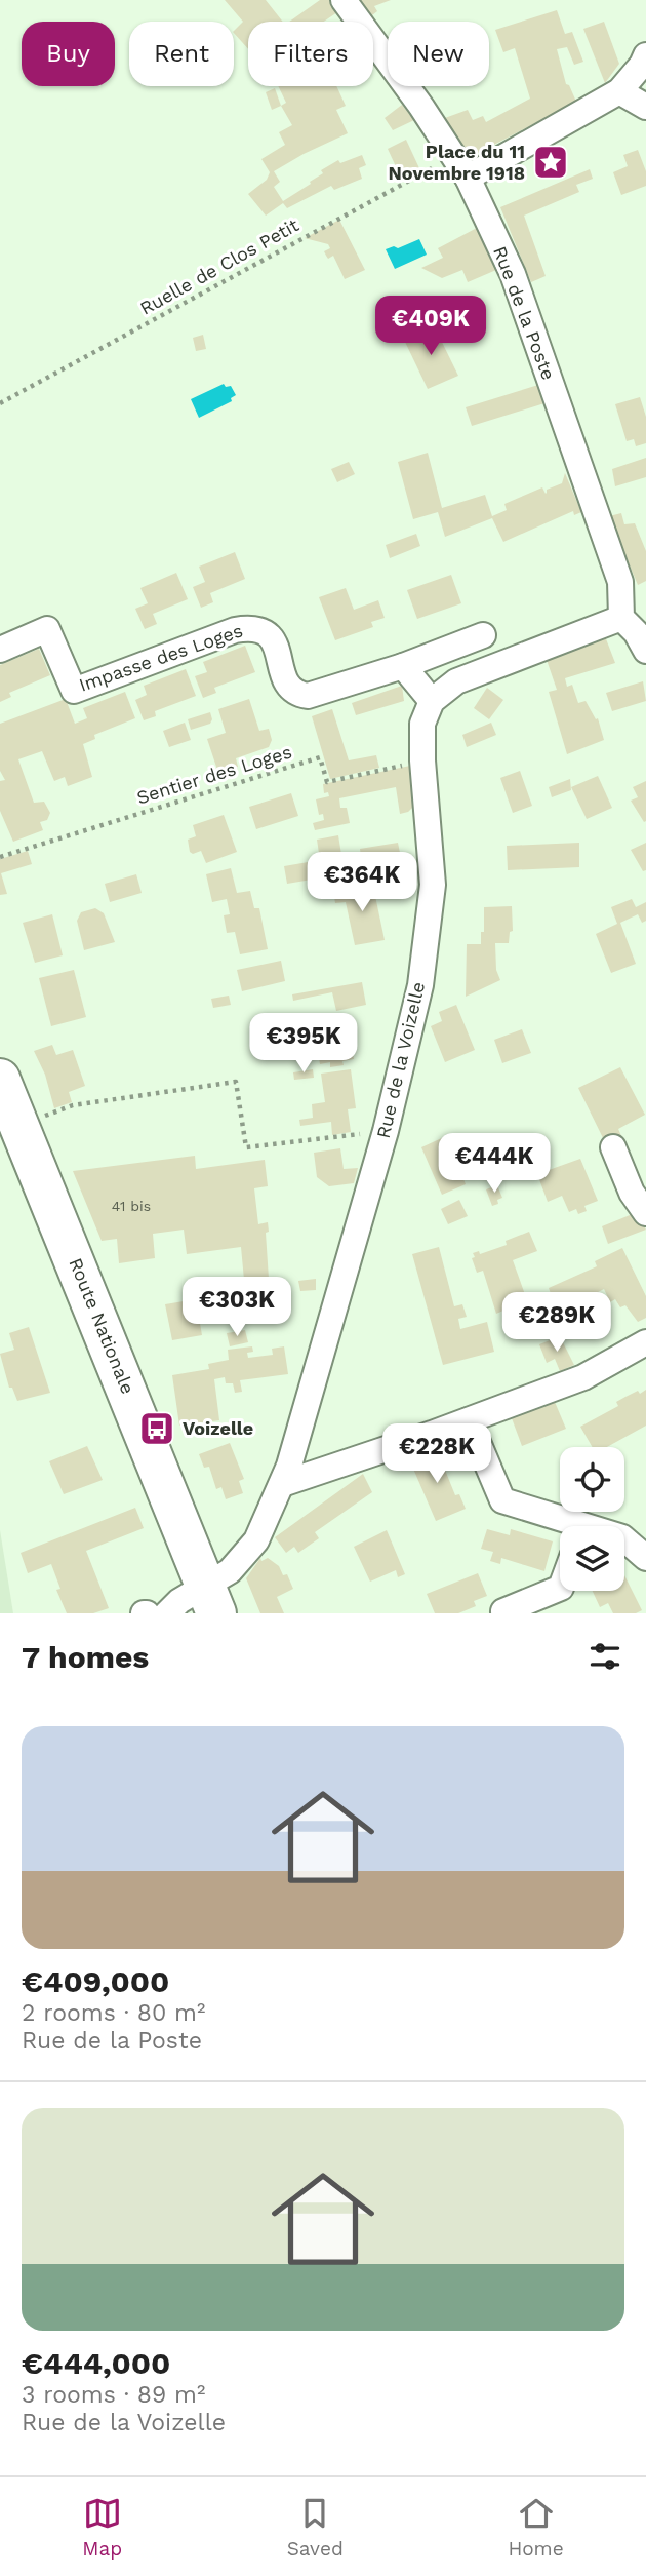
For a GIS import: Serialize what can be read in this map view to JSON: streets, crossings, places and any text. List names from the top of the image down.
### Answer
{
  "streets": {
    "main road": ["Route Nationale"],
    "street": ["Rue de la Poste", "Impasse des Loges", "Rue de la Voizelle"],
    "path": ["Ruelle de Clos Petit", "Sentier des Loges"]
  },
  "crossings": [
    ["Ruelle de Clos Petit", "Rue de la Poste"],
    ["Sentier des Loges", "Rue de la Voizelle"],
    ["Rue de la Voizelle", "Route Nationale"]
  ],
  "places": {
    "place": ["Place du 11 Novembre 1918"],
    "bus stop": ["Voizelle"]
  },
  "house_numbers": ["41 bis"],
  "page": {
    "chip": [
      "Buy",
      "Rent",
      "Filters",
      "New"
    ],
    "price": [
      "€409K",
      "€364K",
      "€395K",
      "€444K",
      "€303K",
      "€289K",
      "€228K"
    ],
    "heading": "7 homes",
    "list": [
      {
        "name": "€409,000",
        "note": "2 rooms · 80 m² · Rue de la Poste"
      },
      {
        "name": "€444,000",
        "note": "3 rooms · 89 m² · Rue de la Voizelle"
      }
    ],
    "tabs": ["Map", "Saved", "Home"]
  }
}
